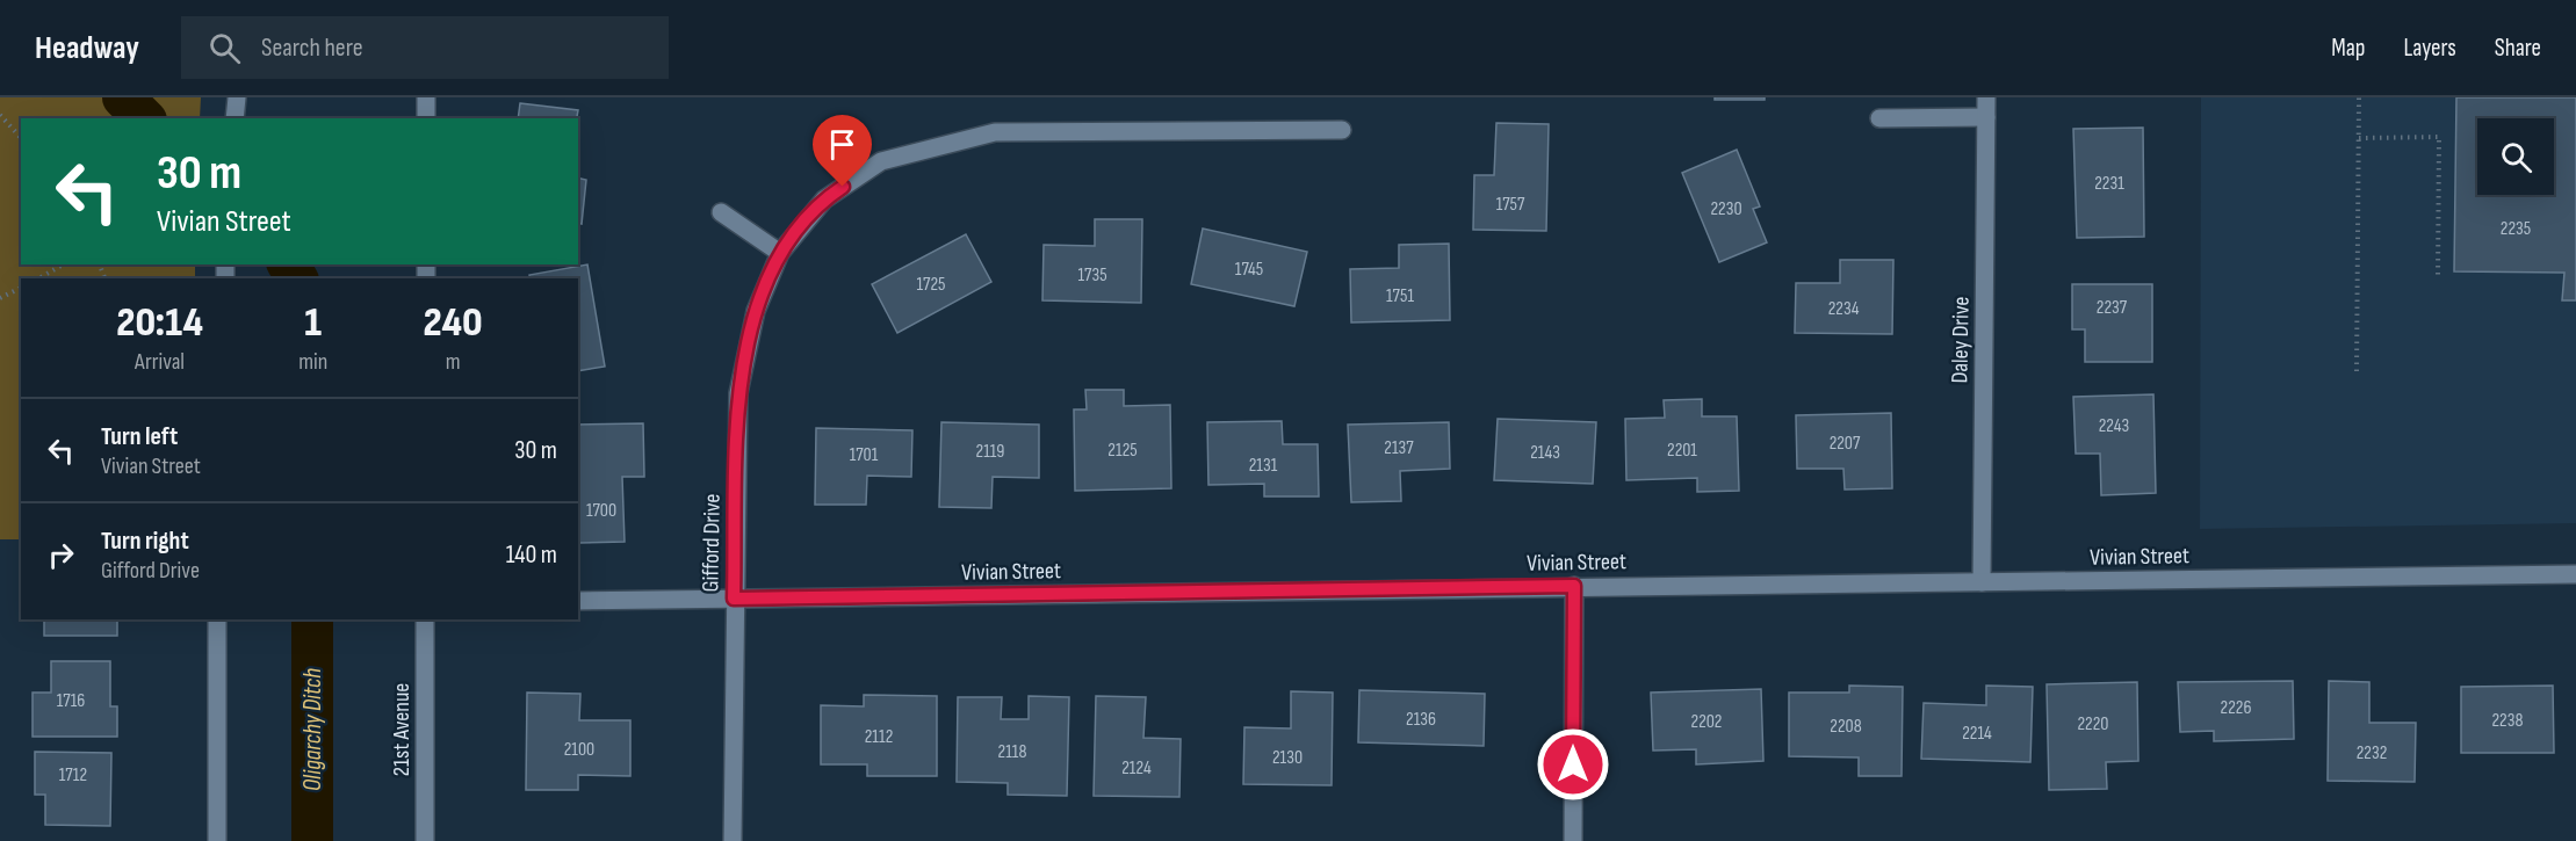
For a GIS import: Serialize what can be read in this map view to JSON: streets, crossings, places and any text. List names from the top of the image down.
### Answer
{
  "streets": {
    "street": [
      "Daley Drive",
      "Gifford Drive",
      "Vivian Street",
      "21st Avenue"
    ]
  },
  "crossings": [
    ["Daley Drive", "Vivian Street"],
    ["Gifford Drive", "Vivian Street"]
  ],
  "water": ["Oligarchy Ditch"],
  "house_numbers": [
    "2231",
    "1757",
    "2230",
    "2235",
    "1745",
    "1735",
    "1725",
    "1751",
    "2237",
    "2234",
    "2243",
    "2207",
    "2137",
    "2125",
    "2201",
    "2119",
    "2143",
    "1701",
    "2131",
    "1700",
    "1716",
    "2226",
    "2136",
    "2238",
    "2202",
    "2220",
    "2208",
    "2214",
    "2112",
    "2100",
    "2118",
    "2232",
    "2130",
    "2124",
    "1712"
  ],
  "page": {
    "header": "Headway",
    "search": "Search here",
    "nav": ["Map", "Layers", "Share"],
    "turn": ["30 m", "Vivian Street"],
    "eta": [
      "20:14",
      "Arrival",
      "1",
      "min",
      "240",
      "m"
    ],
    "list": [
      {
        "name": "Turn left",
        "note": "Vivian Street",
        "value": "30 m"
      },
      {
        "name": "Turn right",
        "note": "Gifford Drive",
        "value": "140 m"
      }
    ]
  }
}
